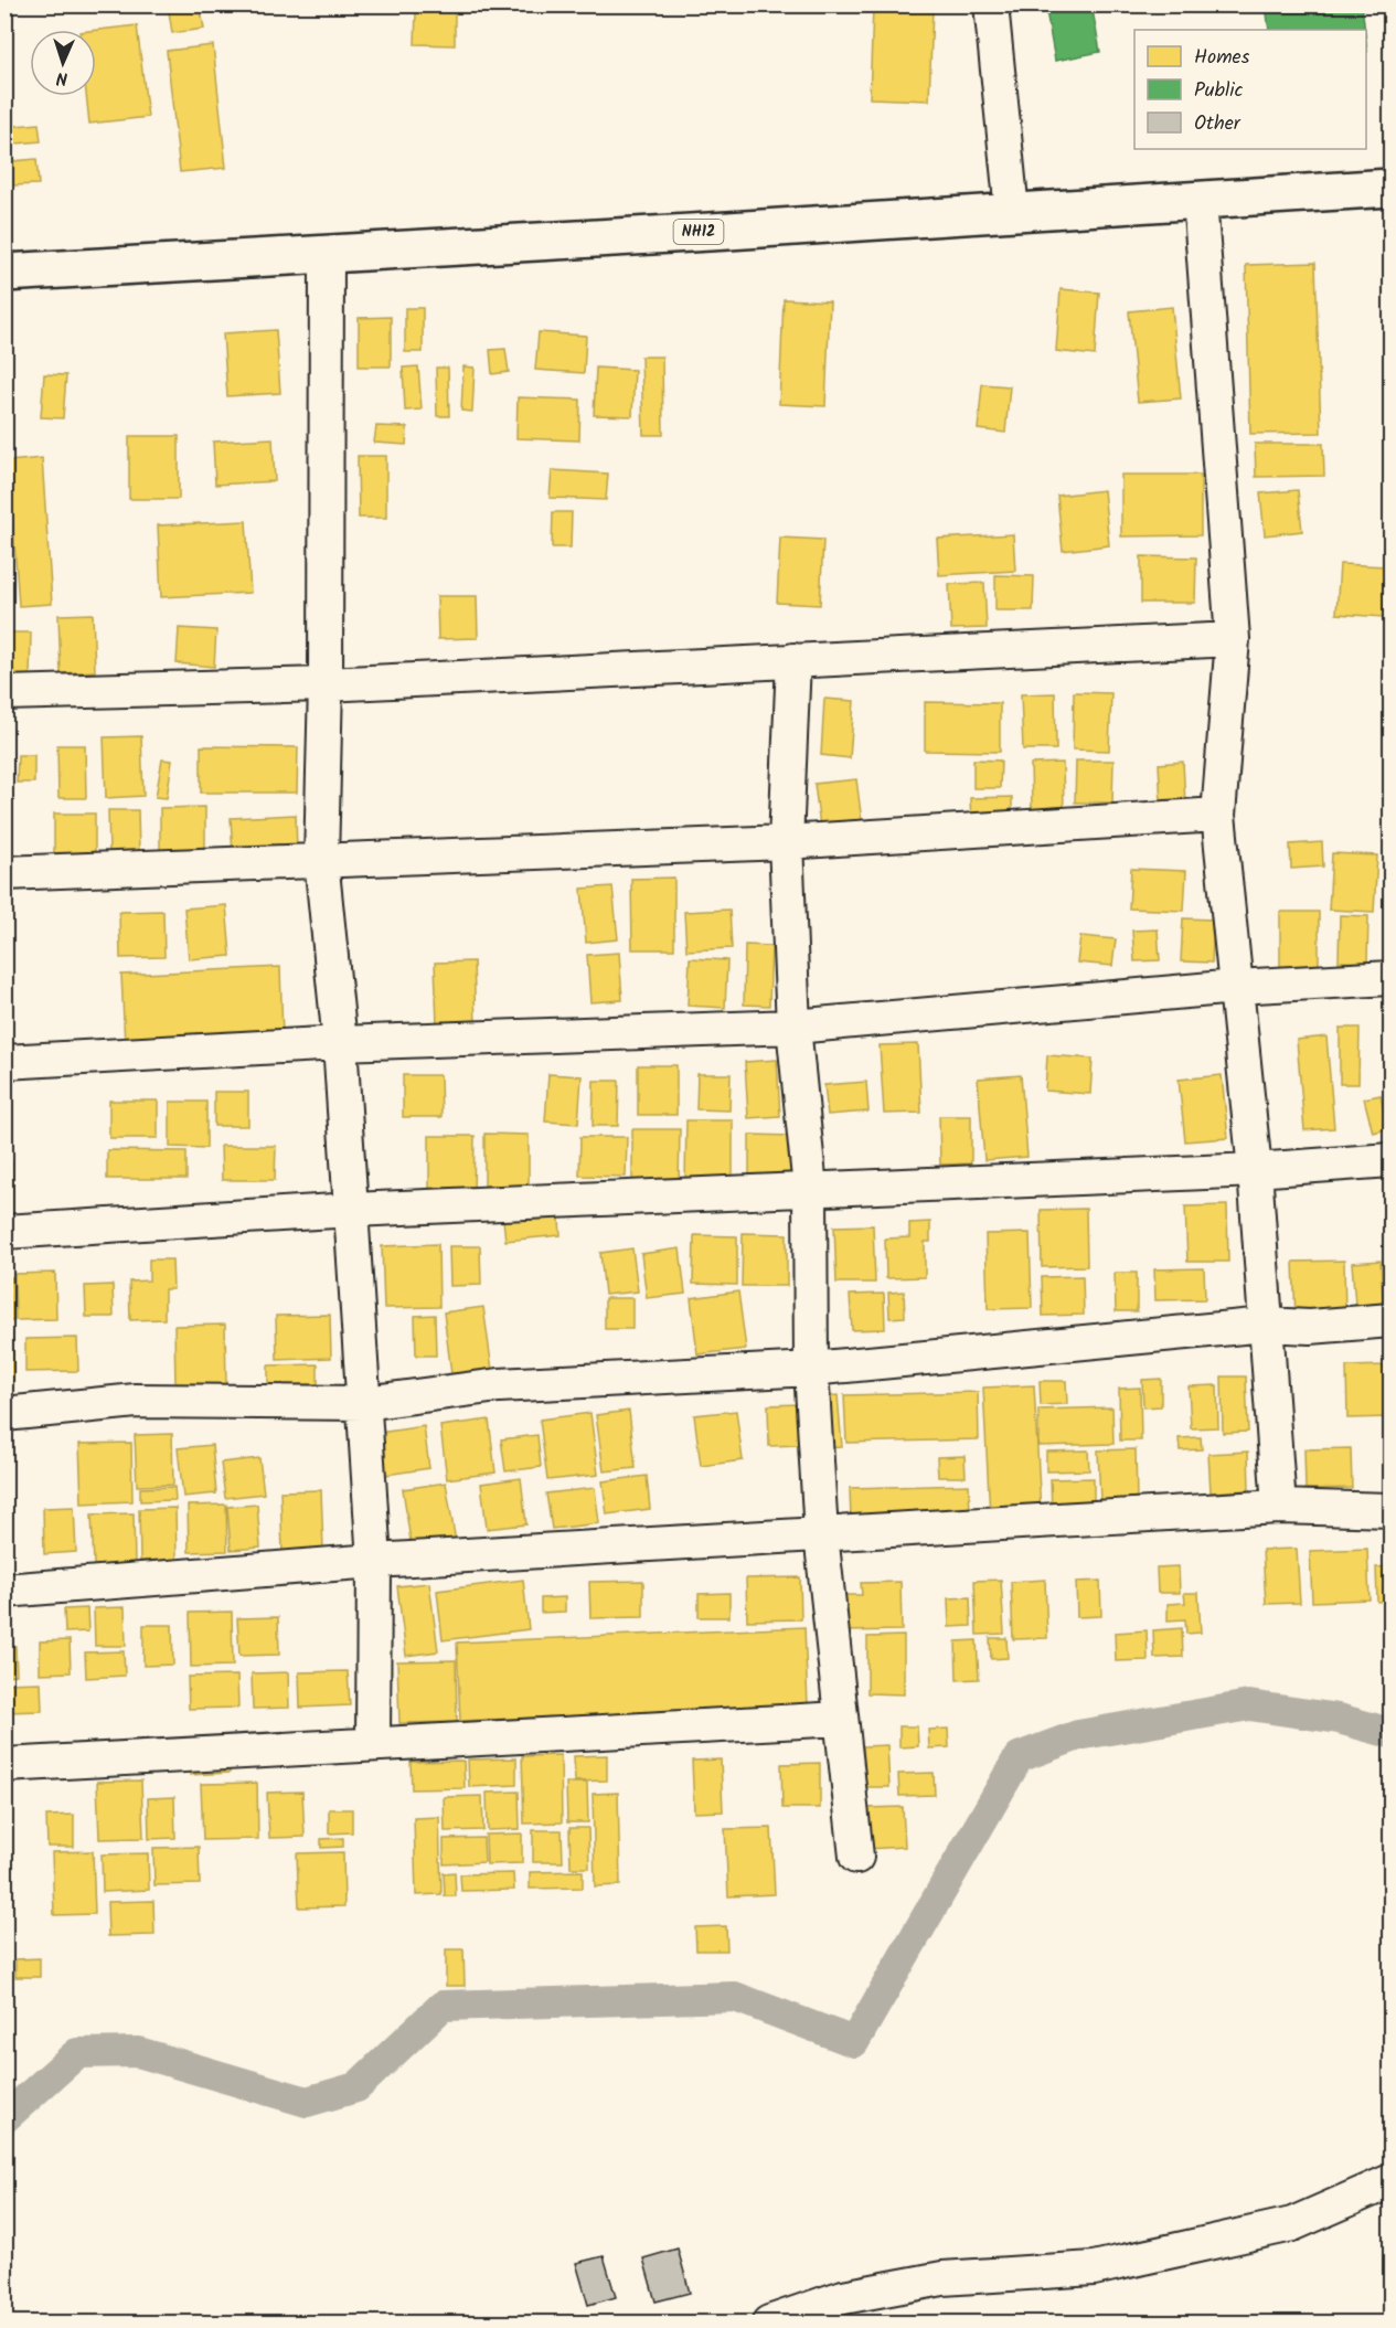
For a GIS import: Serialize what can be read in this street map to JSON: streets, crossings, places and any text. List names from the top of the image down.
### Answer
{
  "streets": {
    "highway": ["NH12"]
  },
  "legend": ["Homes", "Public", "Other"],
  "north": "bottom"
}
